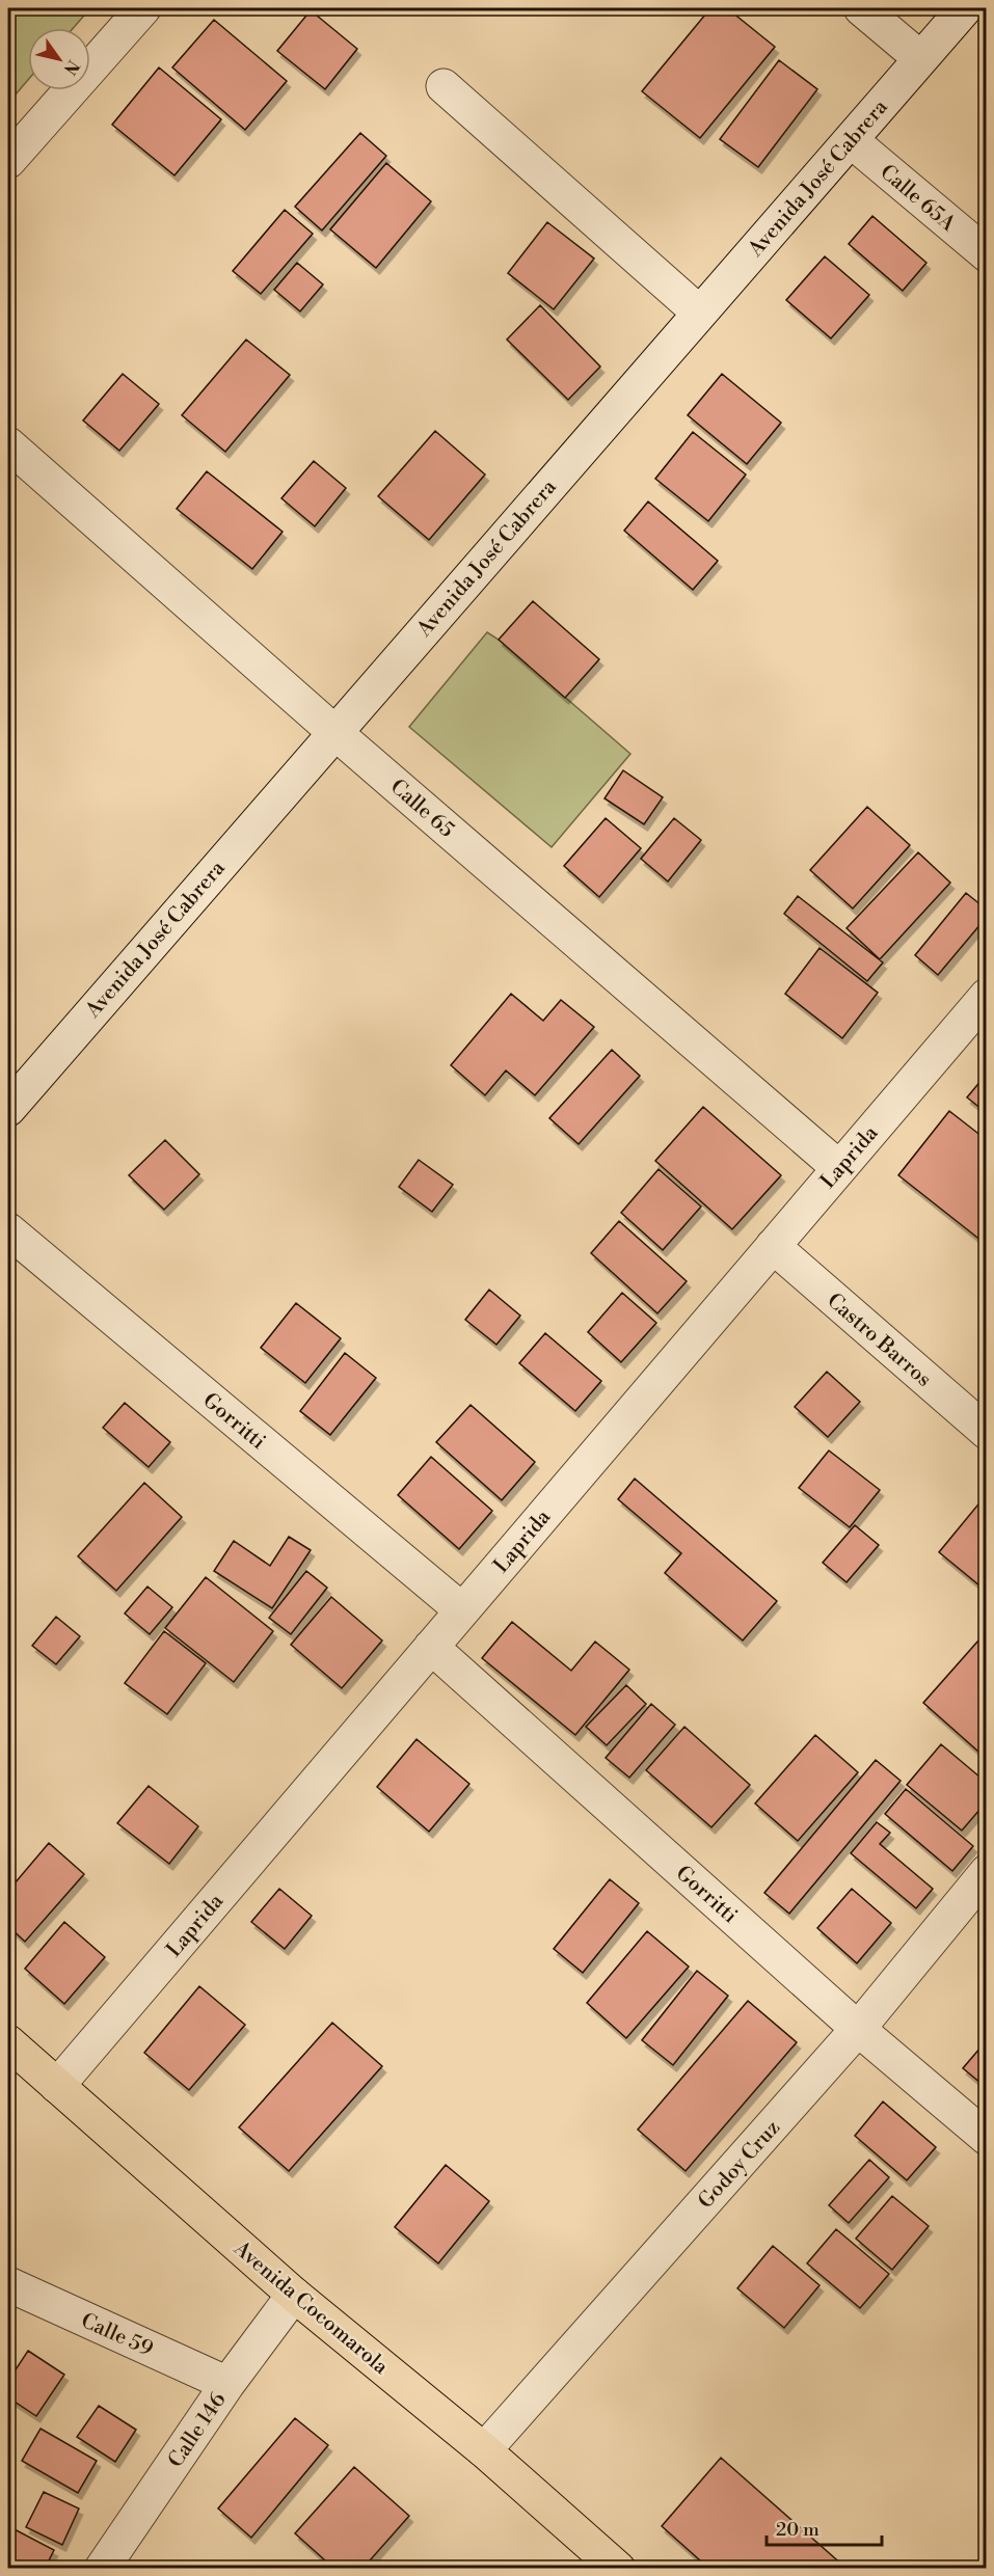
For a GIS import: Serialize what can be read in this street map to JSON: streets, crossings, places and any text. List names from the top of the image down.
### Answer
{
  "streets": {
    "main road": ["Avenida Cocomarola"],
    "street": [
      "Avenida José Cabrera",
      "Calle 65A",
      "Calle 65",
      "Laprida",
      "Castro Barros",
      "Gorritti",
      "Godoy Cruz",
      "Calle 59",
      "Calle 146"
    ]
  },
  "crossings": [
    ["Avenida José Cabrera", "Calle 65A"],
    ["Avenida José Cabrera", "Calle 65"],
    ["Calle 65", "Laprida"],
    ["Laprida", "Castro Barros"],
    ["Laprida", "Gorritti"],
    ["Laprida", "Avenida Cocomarola"],
    ["Gorritti", "Godoy Cruz"],
    ["Godoy Cruz", "Avenida Cocomarola"],
    ["Avenida Cocomarola", "Calle 146"],
    ["Calle 59", "Calle 146"]
  ],
  "scale_bar": "20 m",
  "north": "bottom right"
}
